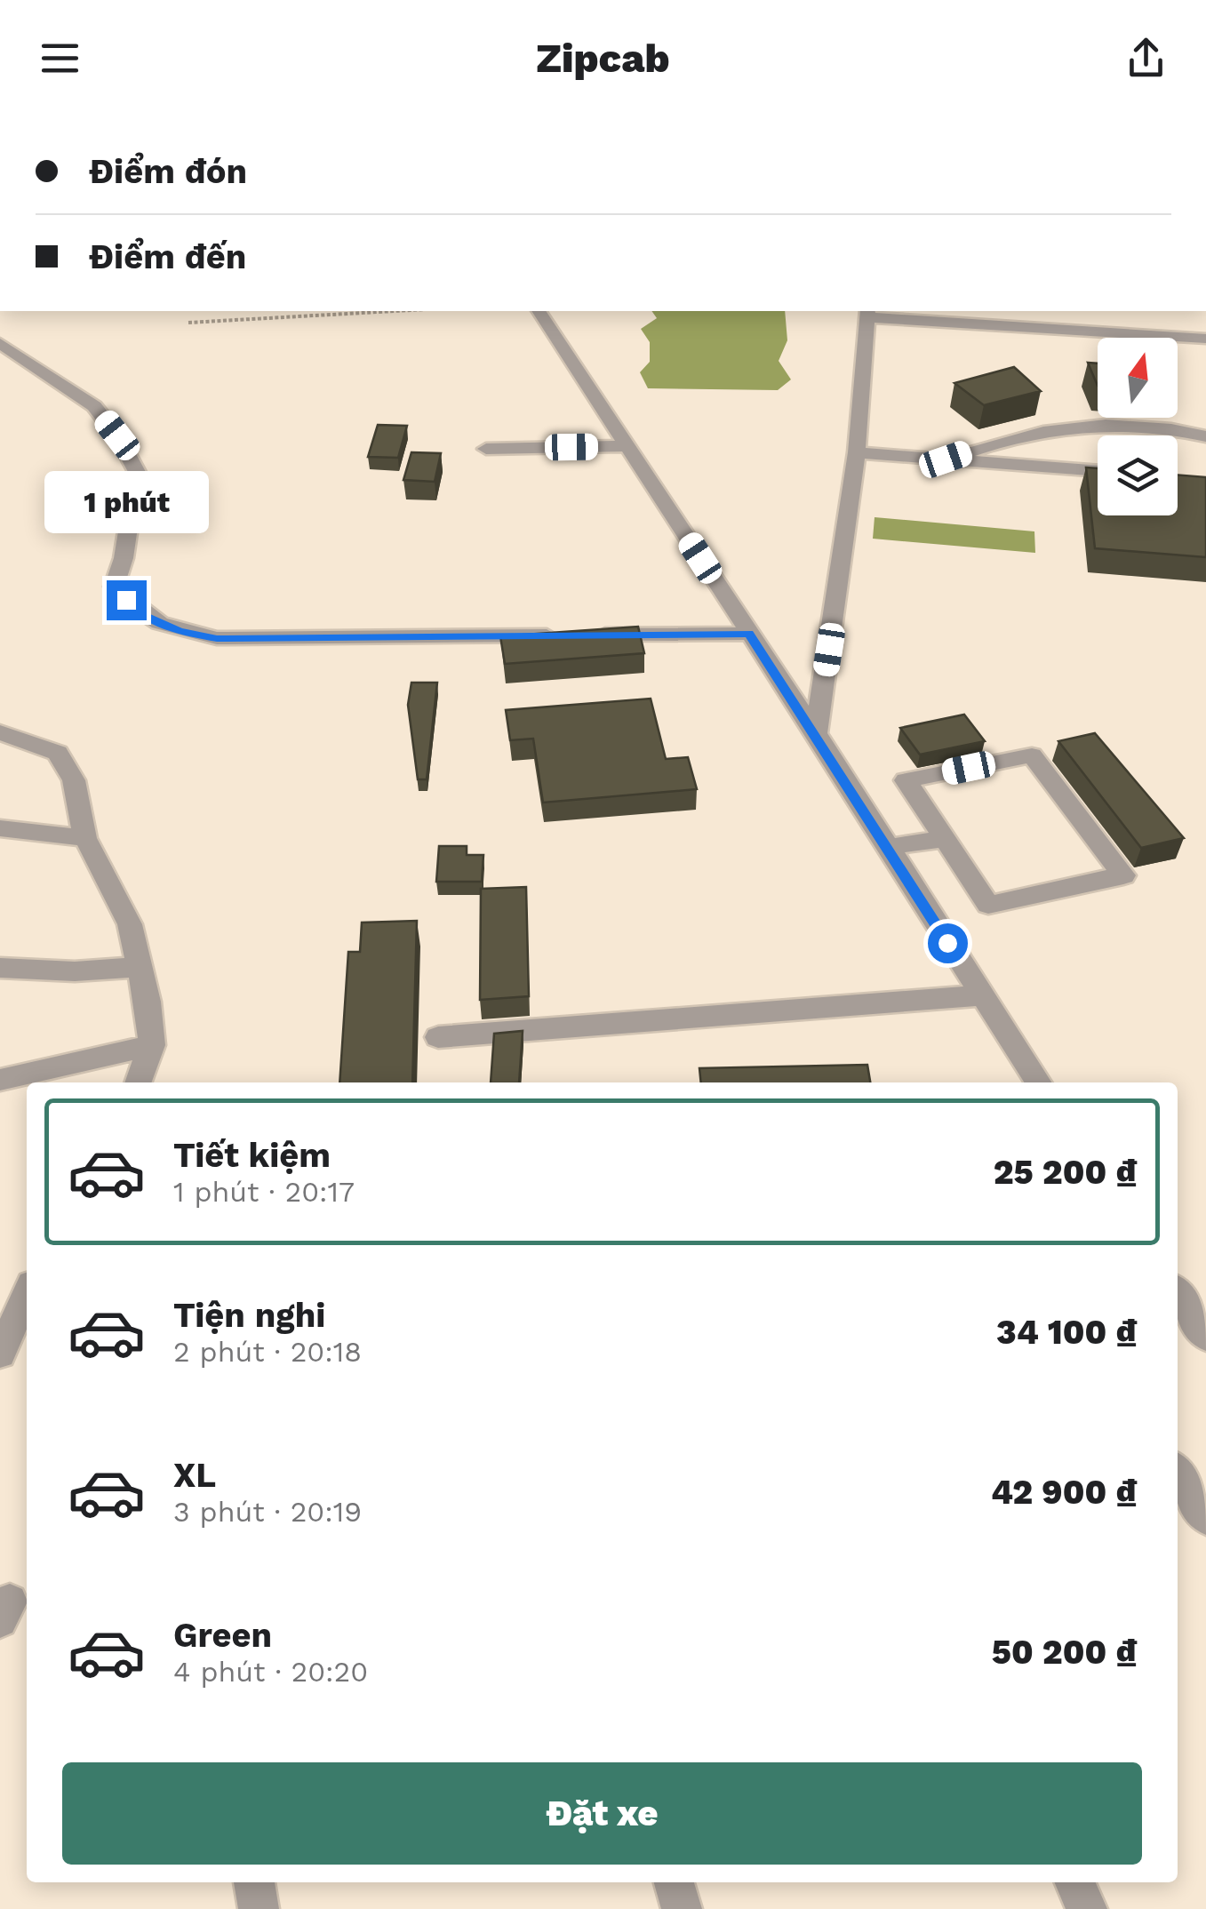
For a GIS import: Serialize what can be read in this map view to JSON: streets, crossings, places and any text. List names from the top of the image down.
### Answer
{
  "north": "top",
  "page": {
    "header": "Zipcab",
    "banner": ["Điểm đón", "Điểm đến"],
    "bubble": "1 phút",
    "list": [
      {
        "name": "Tiết kiệm",
        "note": "1 phút · 20:17",
        "value": "25 200 ₫"
      },
      {
        "name": "Tiện nghi",
        "note": "2 phút · 20:18",
        "value": "34 100 ₫"
      },
      {
        "name": "XL",
        "note": "3 phút · 20:19",
        "value": "42 900 ₫"
      },
      {
        "name": "Green",
        "note": "4 phút · 20:20",
        "value": "50 200 ₫"
      }
    ],
    "buttons": "Đặt xe"
  }
}
